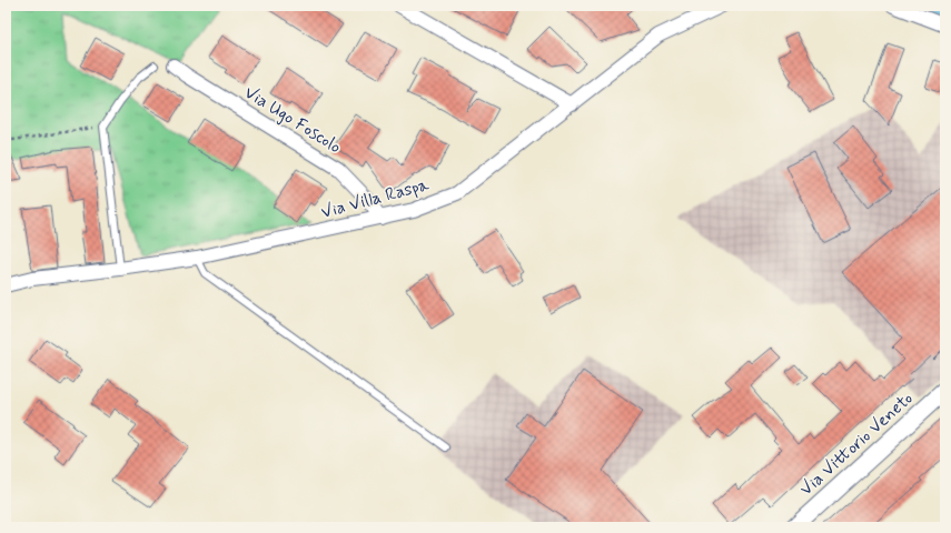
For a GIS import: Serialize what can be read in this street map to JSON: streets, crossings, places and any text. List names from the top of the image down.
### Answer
{
  "streets": {
    "street": ["Via Ugo Foscolo", "Via Villa Raspa", "Via Vittorio Veneto"]
  },
  "crossings": [
    ["Via Ugo Foscolo", "Via Villa Raspa"]
  ]
}
